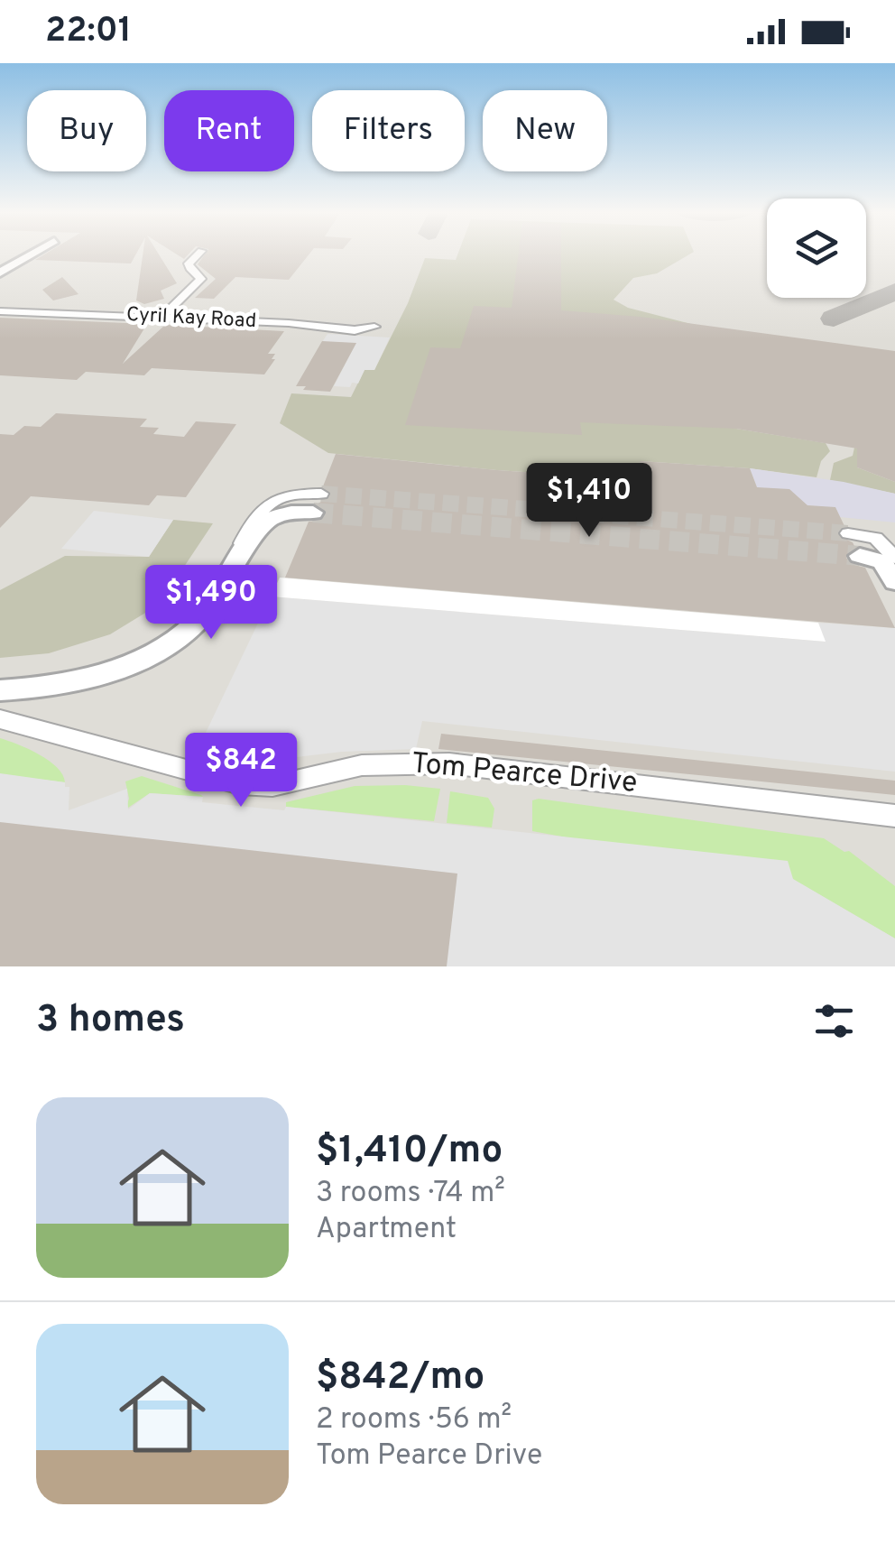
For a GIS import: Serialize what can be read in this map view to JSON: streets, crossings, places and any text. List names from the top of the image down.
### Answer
{
  "streets": {
    "street": ["Cyril Kay Road", "Tom Pearce Drive"]
  },
  "page": {
    "status": "22:01",
    "chip": [
      "Buy",
      "Rent",
      "Filters",
      "New"
    ],
    "price": ["$1,410", "$1,490", "$842"],
    "heading": "3 homes",
    "list": [
      {
        "name": "$1,410/mo",
        "note": "3 rooms · 74 m² · Apartment"
      },
      {
        "name": "$842/mo",
        "note": "2 rooms · 56 m² · Tom Pearce Drive"
      }
    ]
  }
}
